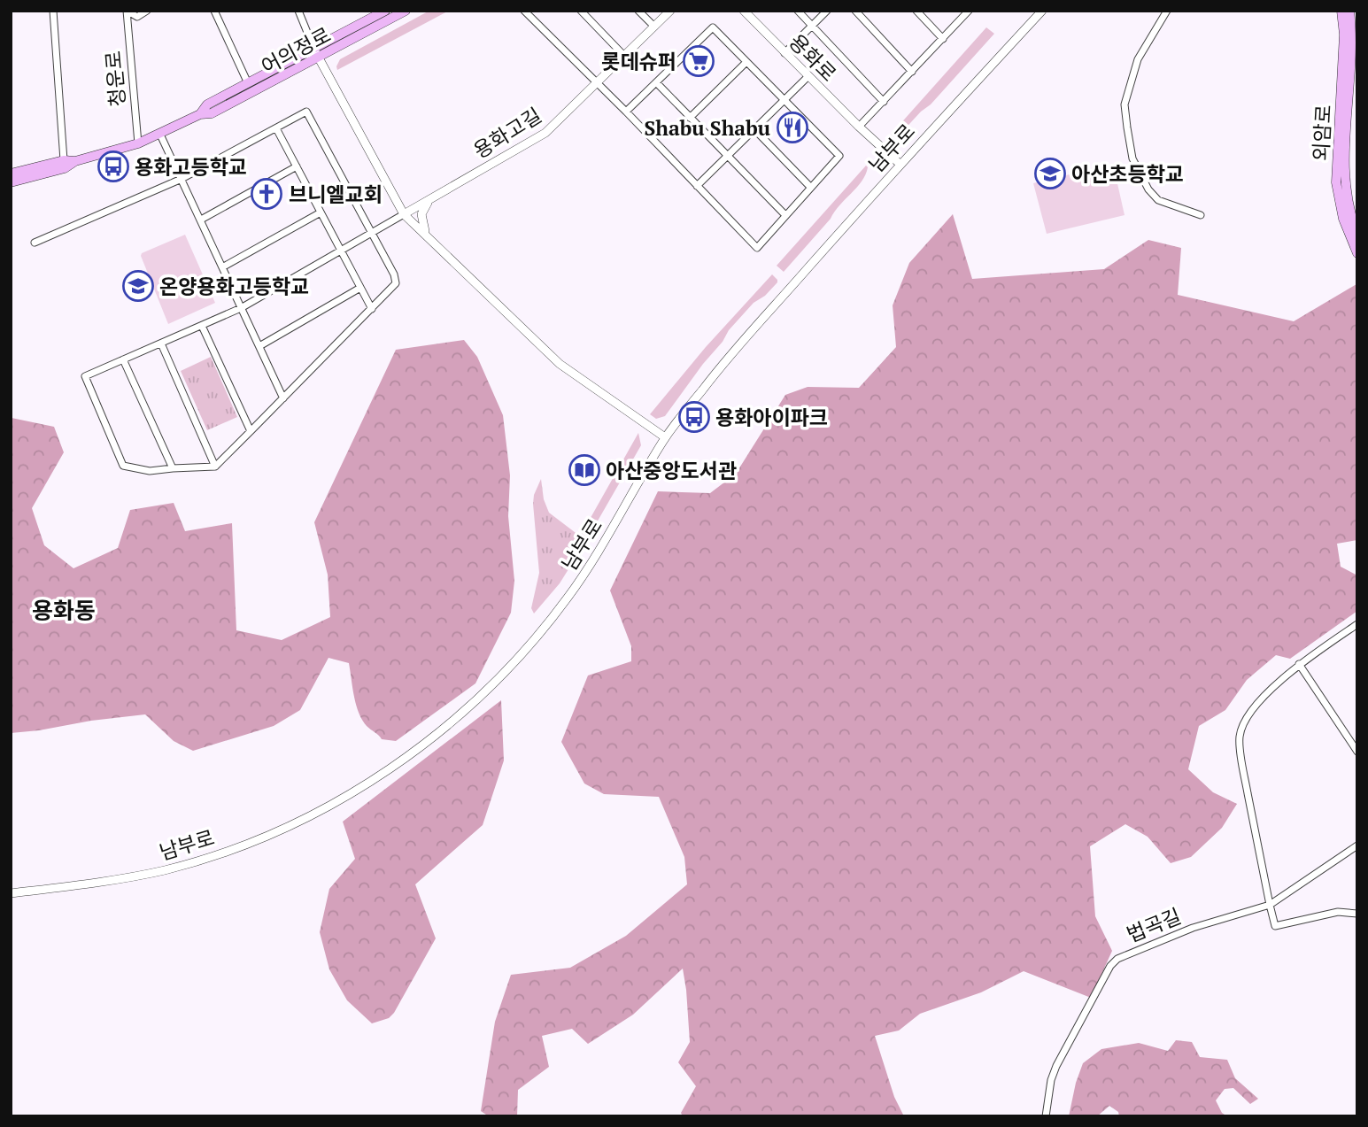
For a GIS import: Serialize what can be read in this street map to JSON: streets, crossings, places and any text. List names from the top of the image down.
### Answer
{
  "streets": {
    "main road": ["어의정로", "외암로"],
    "street": [
      "용화로",
      "청운로",
      "용화고길",
      "남부로",
      "법곡길"
    ]
  },
  "crossings": [
    ["어의정로", "청운로"],
    ["용화로", "남부로"]
  ],
  "districts": ["용화동"],
  "places": {
    "supermarket": ["롯데슈퍼"],
    "restaurant": ["Shabu Shabu"],
    "bus stop": ["용화고등학교", "용화아이파크"],
    "school or university": ["아산초등학교", "온양용화고등학교"],
    "church": ["브니엘교회"],
    "library": ["아산중앙도서관"]
  }
}
